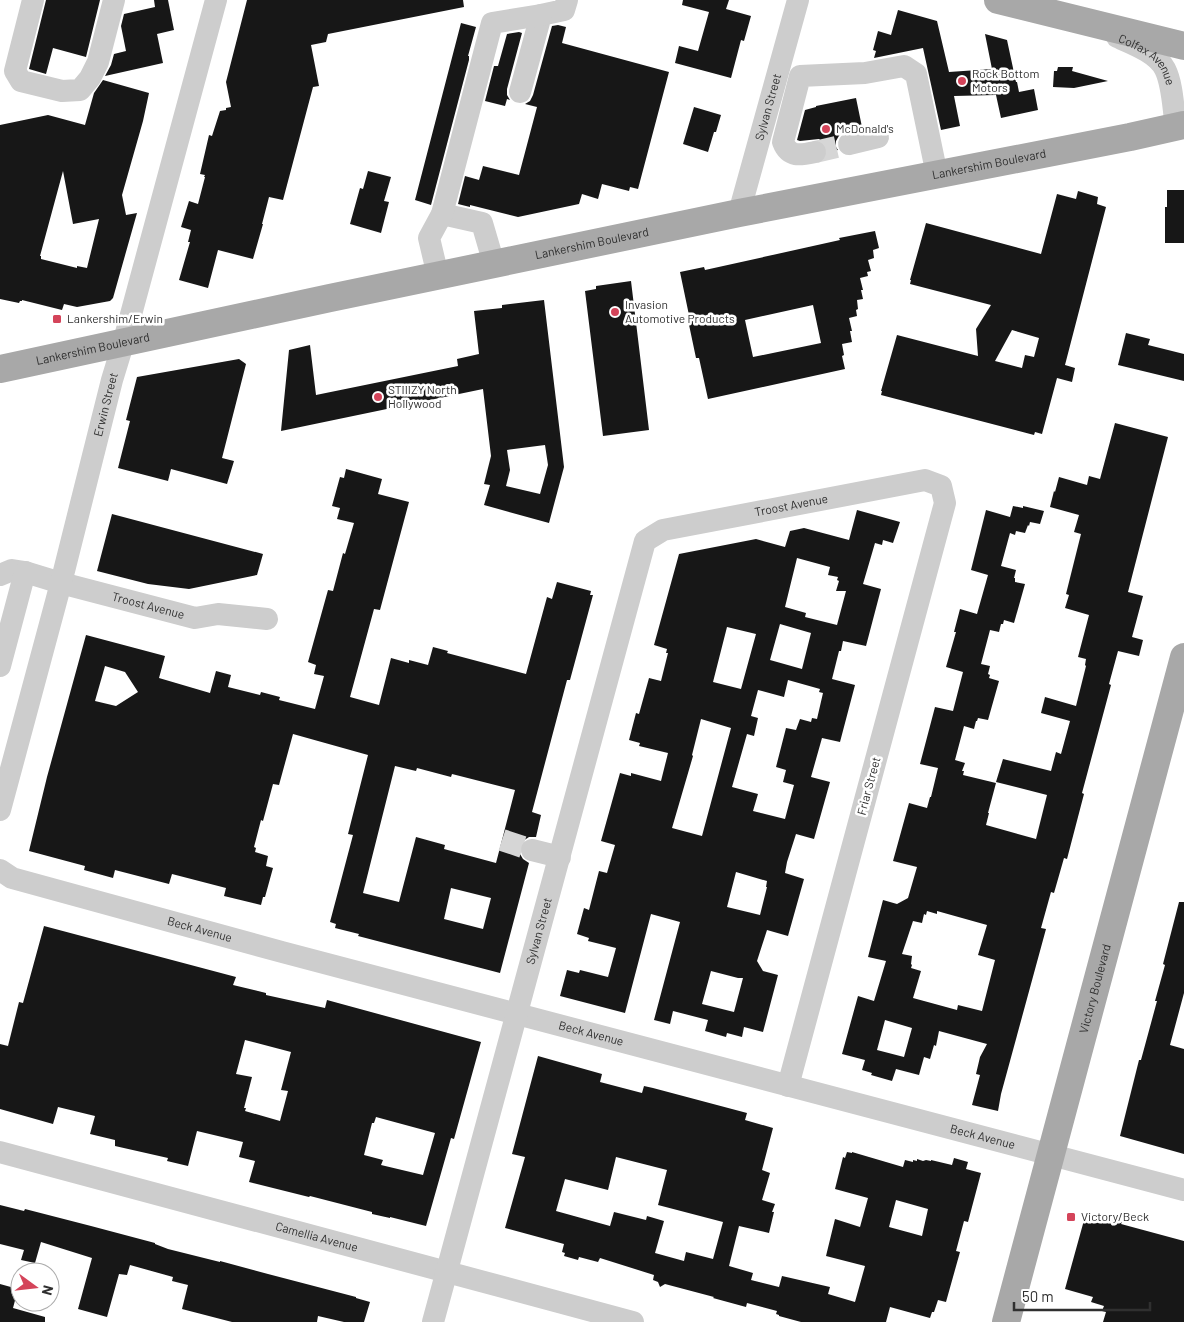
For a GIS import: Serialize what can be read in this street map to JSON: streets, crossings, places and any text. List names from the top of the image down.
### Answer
{
  "streets": {
    "main road": ["Colfax Avenue", "Lankershim Boulevard", "Victory Boulevard"],
    "street": [
      "Sylvan Street",
      "Erwin Street",
      "Troost Avenue",
      "Friar Street",
      "Beck Avenue",
      "Camellia Avenue"
    ]
  },
  "crossings": [
    ["Colfax Avenue", "Lankershim Boulevard"],
    ["Sylvan Street", "Lankershim Boulevard"],
    ["Sylvan Street", "Troost Avenue"],
    ["Sylvan Street", "Beck Avenue"],
    ["Sylvan Street", "Camellia Avenue"],
    ["Lankershim Boulevard", "Erwin Street"],
    ["Erwin Street", "Troost Avenue"],
    ["Troost Avenue", "Friar Street"],
    ["Friar Street", "Beck Avenue"],
    ["Beck Avenue", "Victory Boulevard"]
  ],
  "places": {
    "other": [
      "Rock Bottom Motors",
      "McDonald's",
      "Invasion Automotive Products",
      "STIIIZY North Hollywood"
    ],
    "transit": ["Lankershim/Erwin", "Victory/Beck"]
  },
  "scale_bar": "50 m",
  "north": "right"
}
